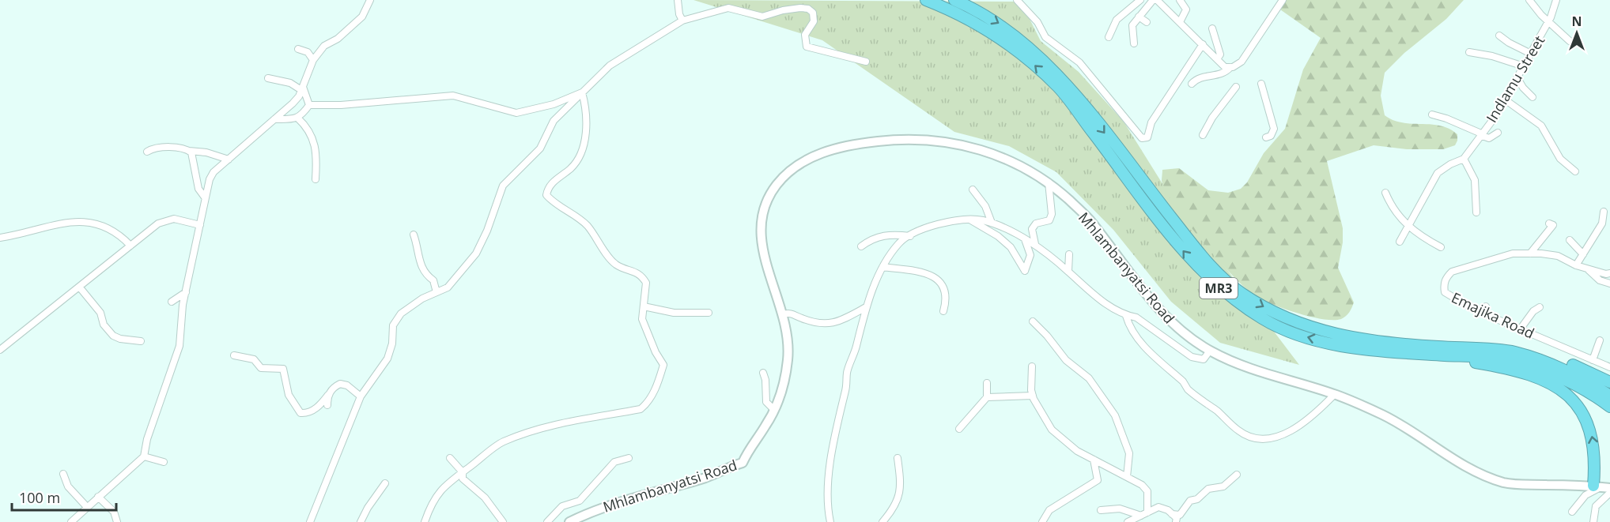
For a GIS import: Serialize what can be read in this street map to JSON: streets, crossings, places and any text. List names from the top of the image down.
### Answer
{
  "streets": {
    "highway": ["MR3"],
    "main road": ["Mhlambanyatsi Road"],
    "street": ["Indlamu Street", "Emajika Road"]
  },
  "scale_bar": "100 m",
  "north": "top"
}
